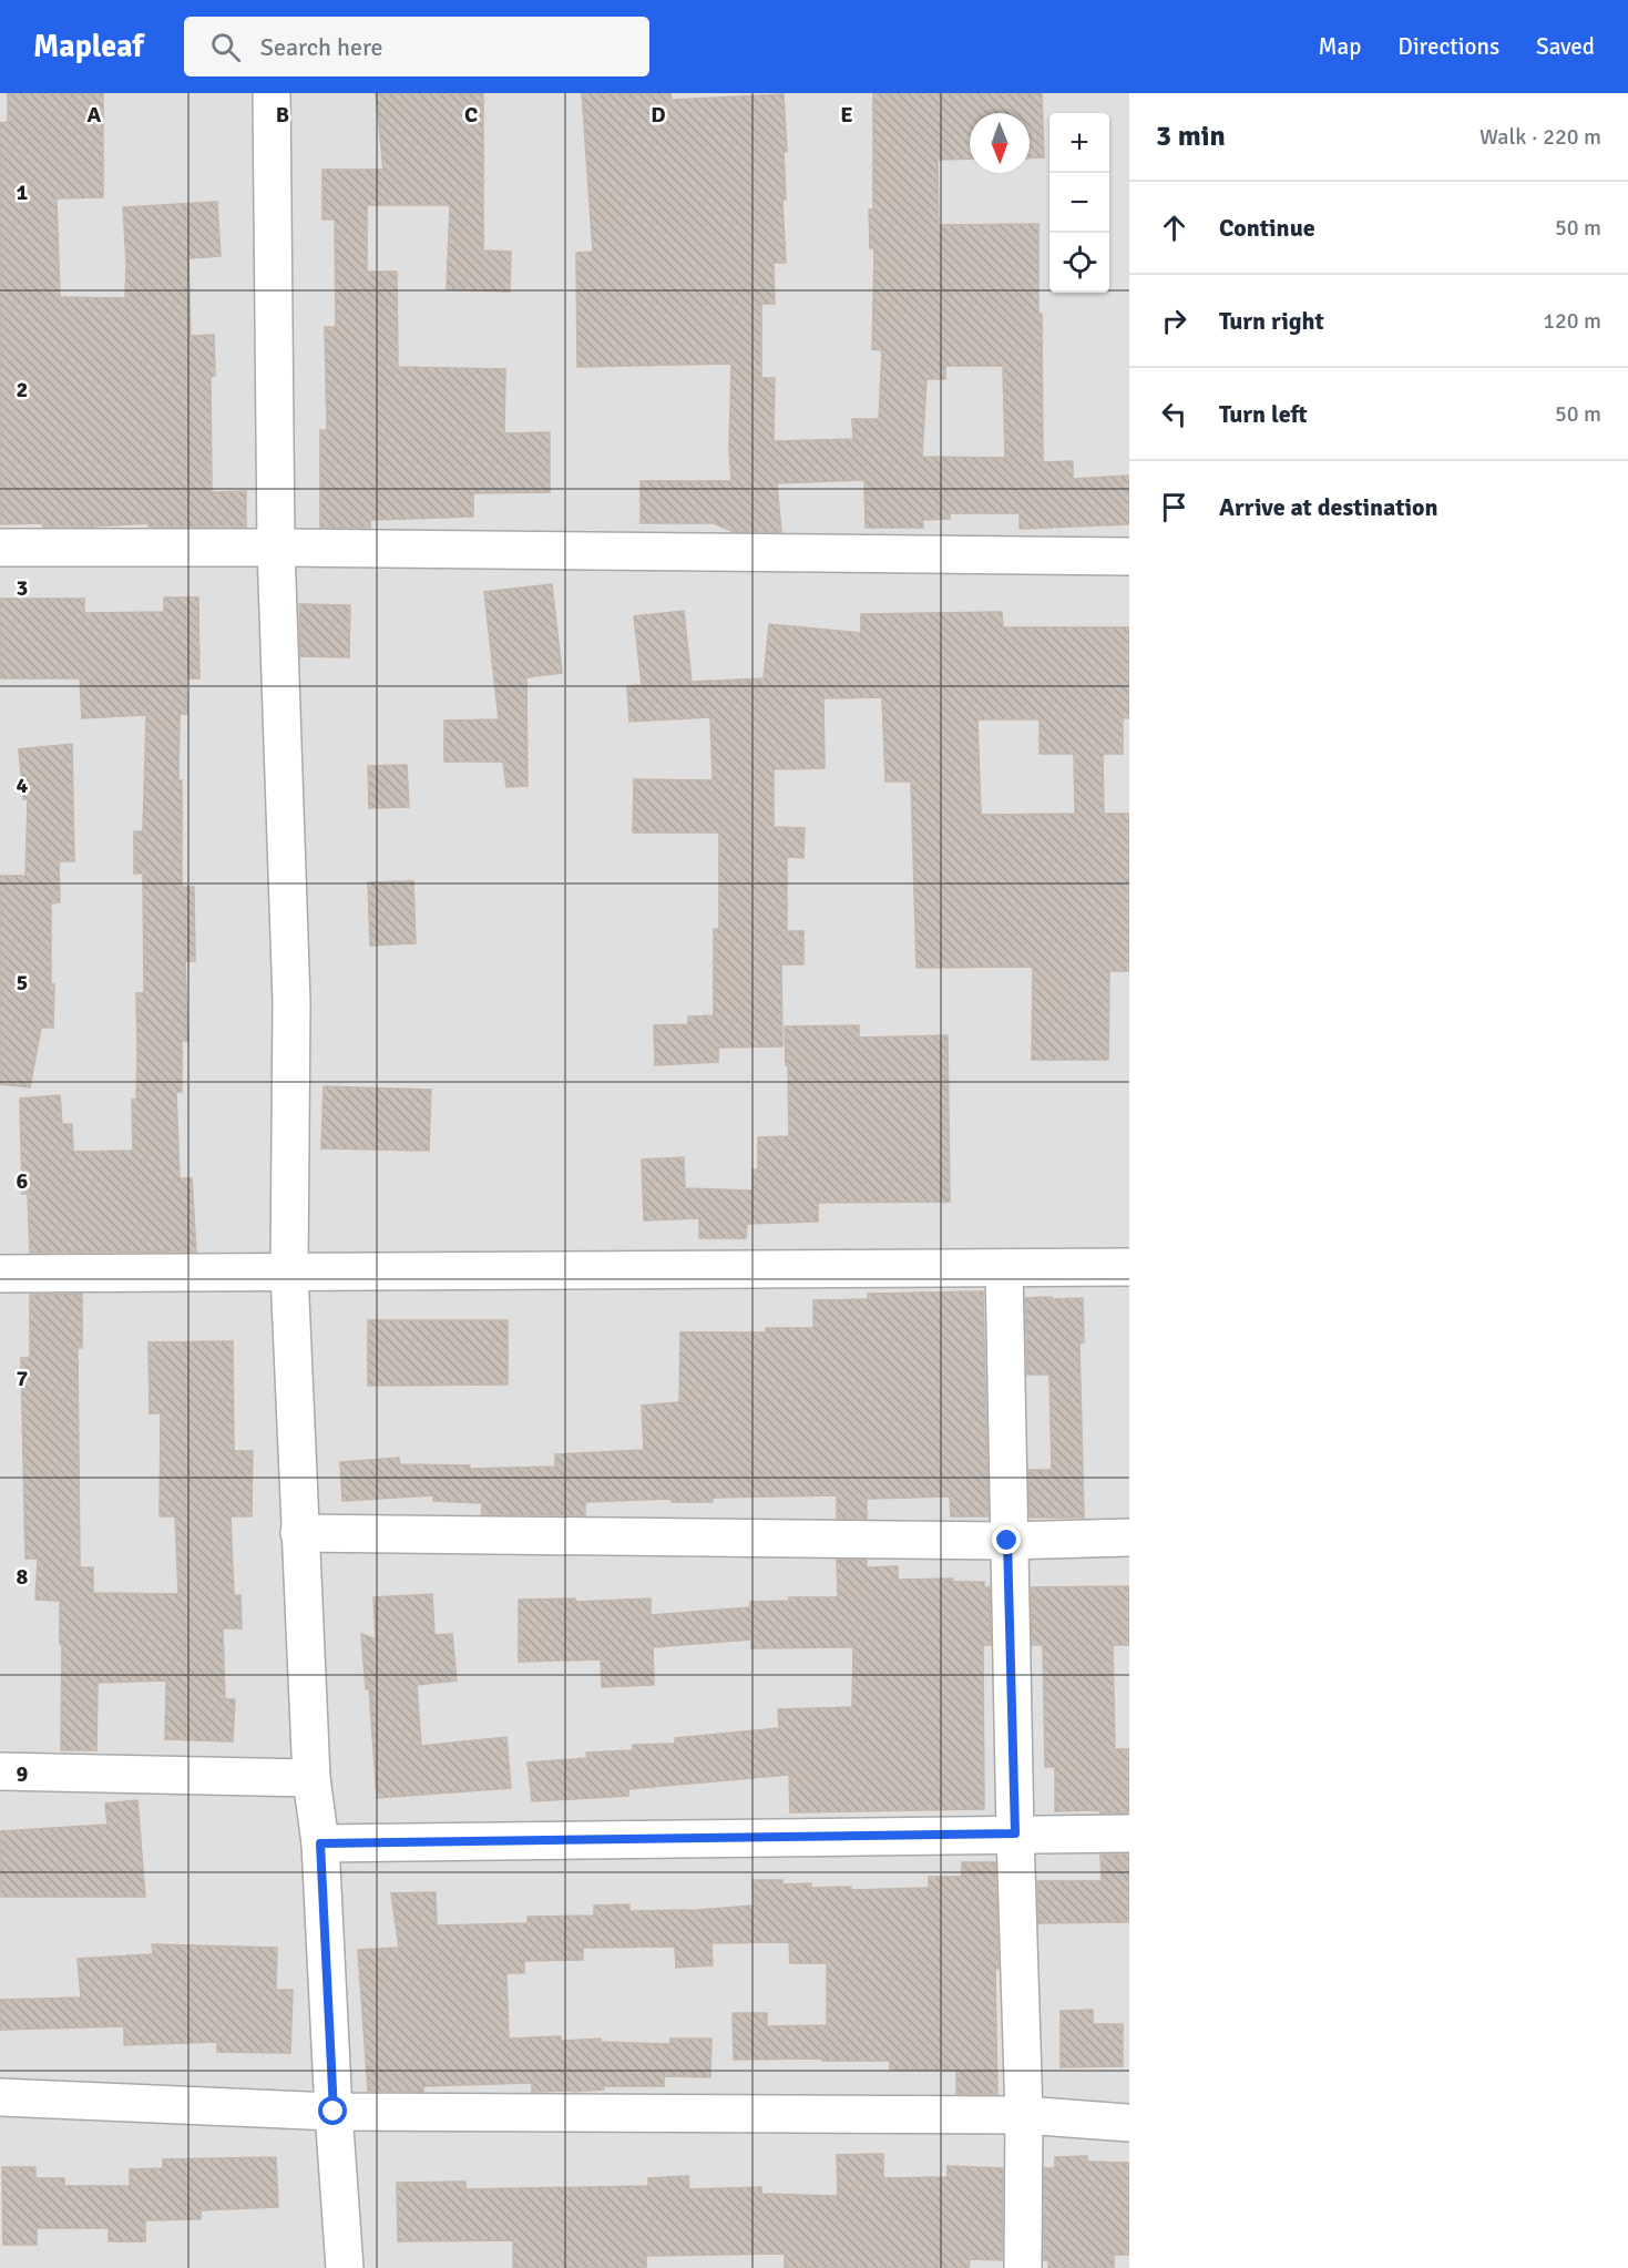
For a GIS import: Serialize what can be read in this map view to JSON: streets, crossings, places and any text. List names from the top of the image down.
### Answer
{
  "north": "bottom",
  "page": {
    "header": "Mapleaf",
    "search": "Search here",
    "nav": ["Map", "Directions", "Saved"],
    "heading": ["3 min", "Walk · 220 m"],
    "map_buttons": ["+", "−"],
    "list": [
      ["Continue", "50 m"],
      ["Turn right", "120 m"],
      ["Turn left", "50 m"],
      "Arrive at destination"
    ]
  },
  "grid": {
    "columns": [
      "A",
      "B",
      "C",
      "D",
      "E"
    ],
    "rows": [
      "1",
      "2",
      "3",
      "4",
      "5",
      "6",
      "7",
      "8",
      "9"
    ]
  }
}
